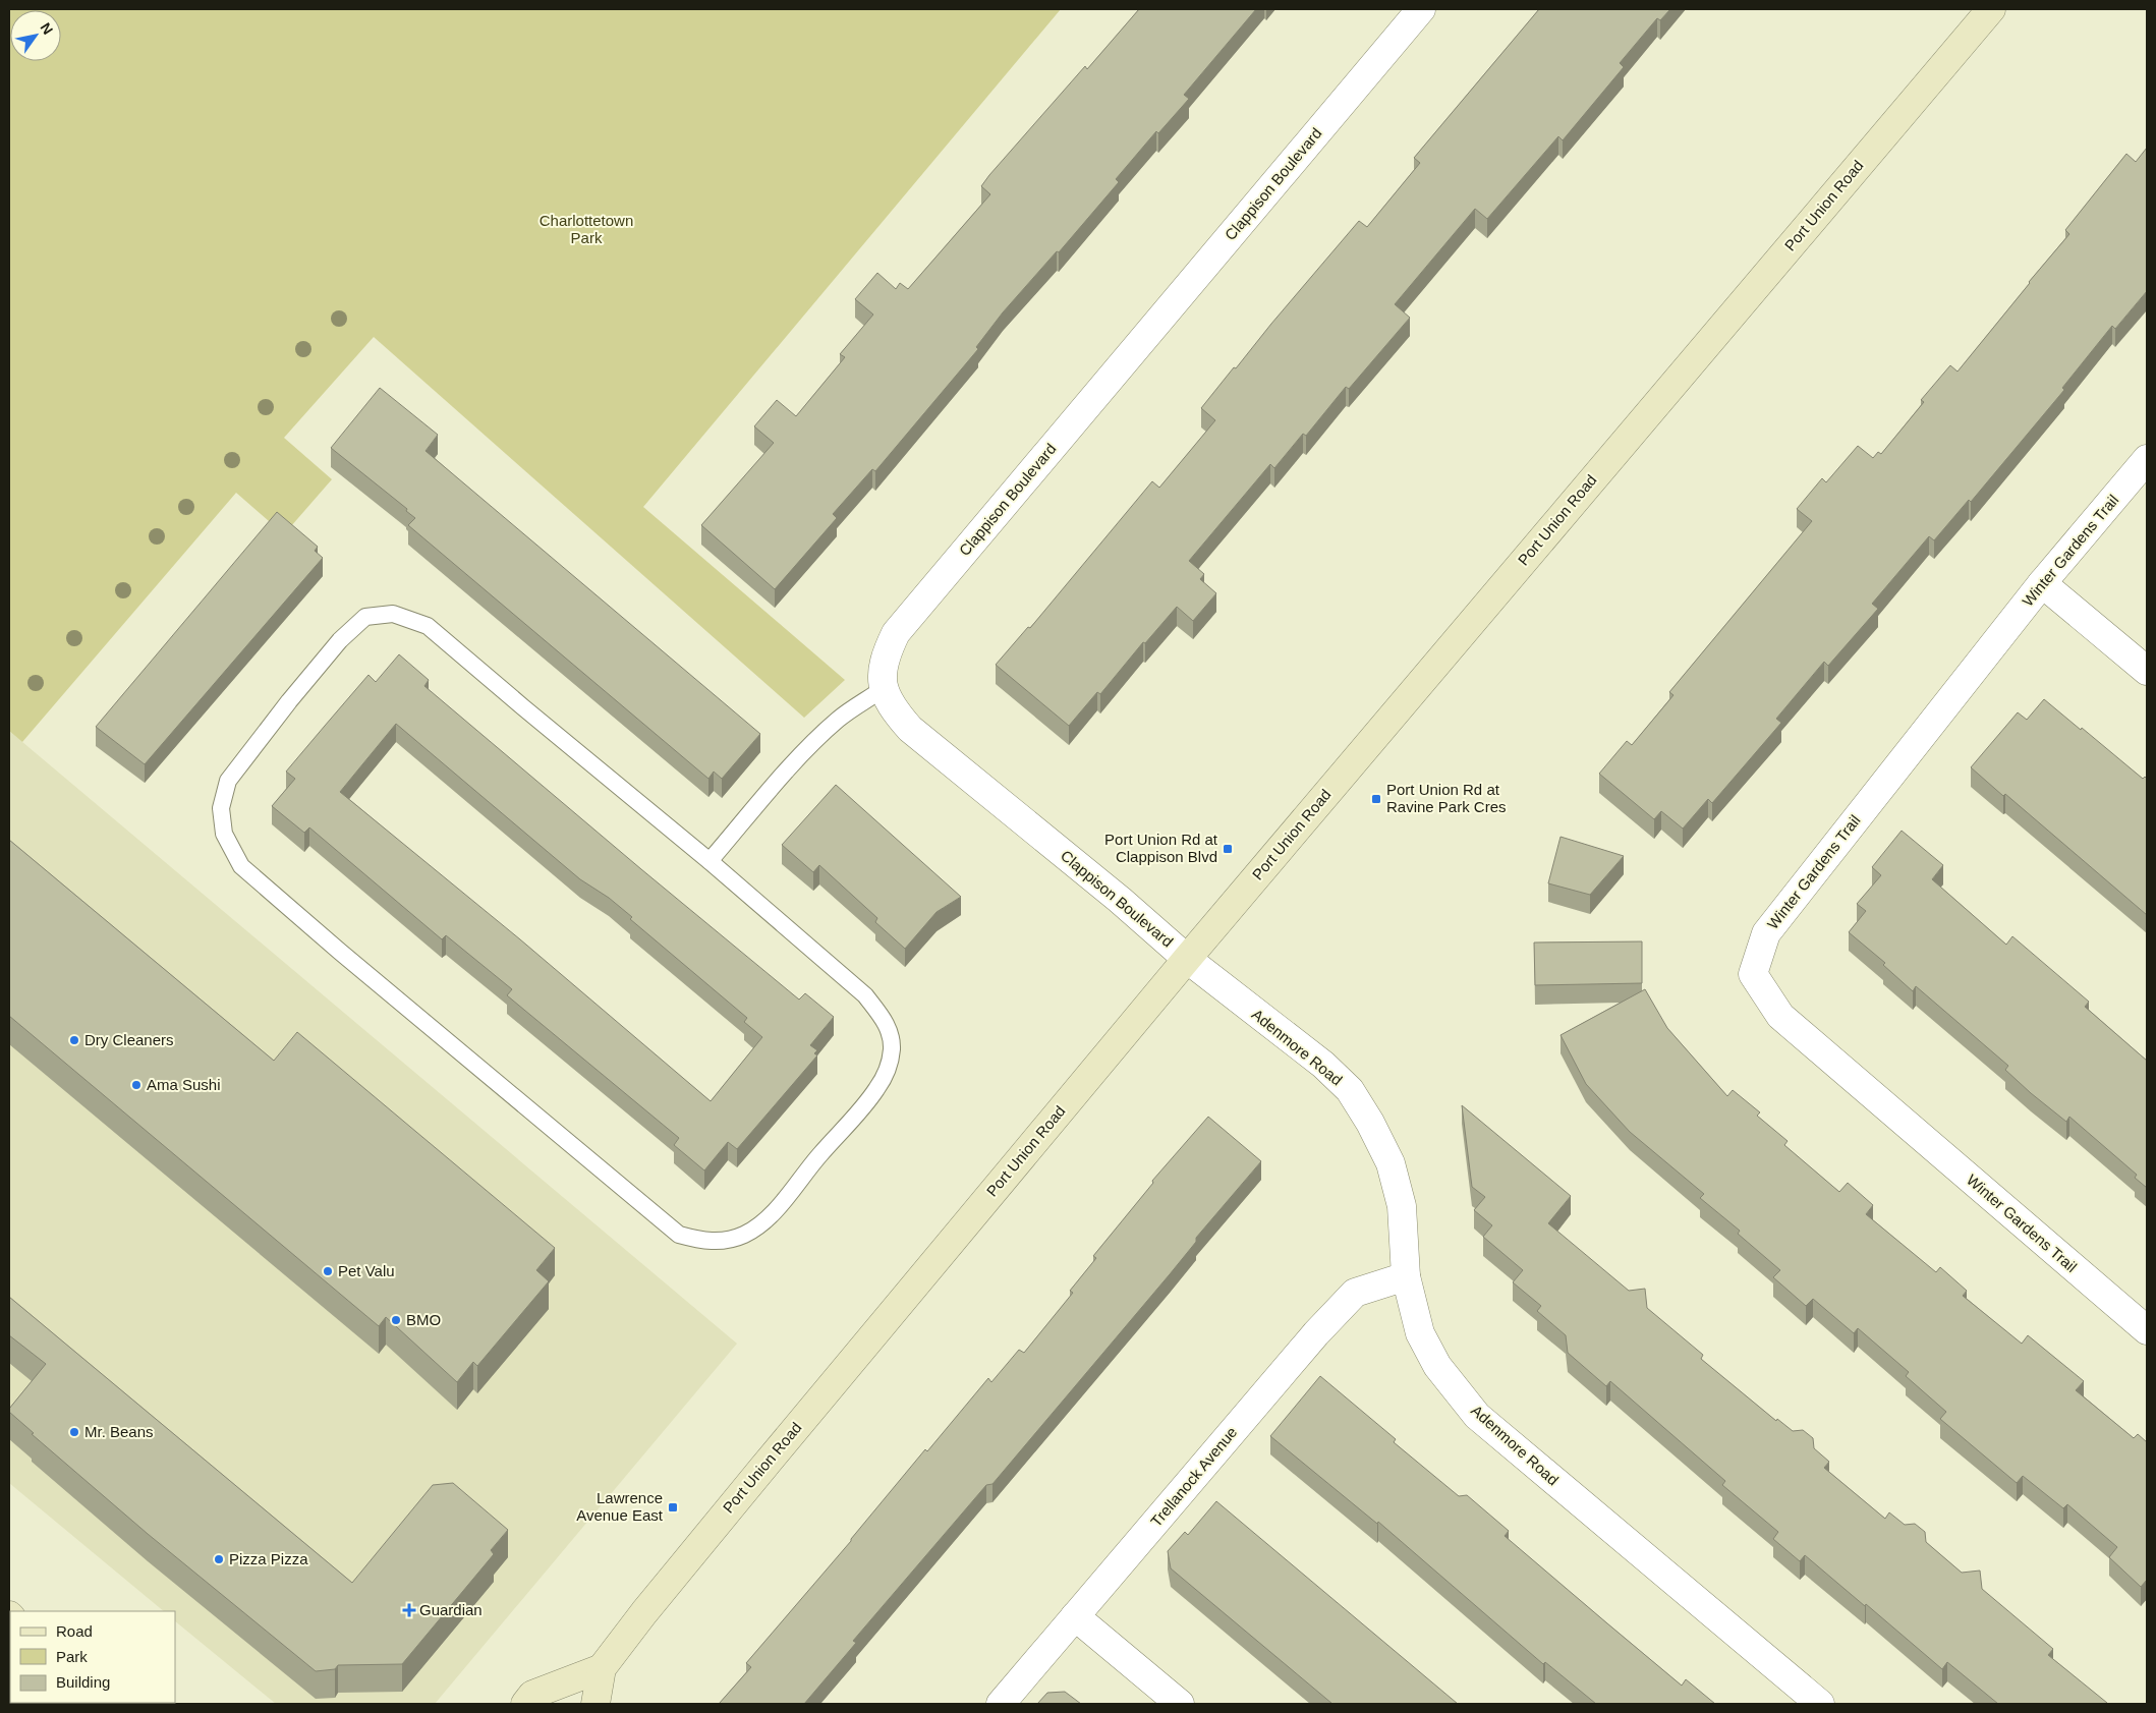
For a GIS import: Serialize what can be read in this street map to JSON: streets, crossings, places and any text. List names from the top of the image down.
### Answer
{
  "streets": {
    "main road": ["Port Union Road"],
    "street": [
      "Clappison Boulevard",
      "Winter Gardens Trail",
      "Adenmore Road",
      "Trellanock Avenue"
    ]
  },
  "crossings": [
    ["Clappison Boulevard", "Port Union Road"],
    ["Clappison Boulevard", "Adenmore Road"],
    ["Port Union Road", "Adenmore Road"],
    ["Adenmore Road", "Trellanock Avenue"]
  ],
  "parks": ["Charlottetown Park"],
  "places": {
    "transit": ["Port Union Rd at Ravine Park Cres", "Port Union Rd at Clappison Blvd", "Lawrence Avenue East"],
    "other": [
      "Dry Cleaners",
      "Ama Sushi",
      "Pet Valu",
      "BMO",
      "Mr. Beans",
      "Pizza Pizza"
    ],
    "health": ["Guardian"]
  },
  "legend": ["Road", "Park", "Building"],
  "north": "top right"
}
